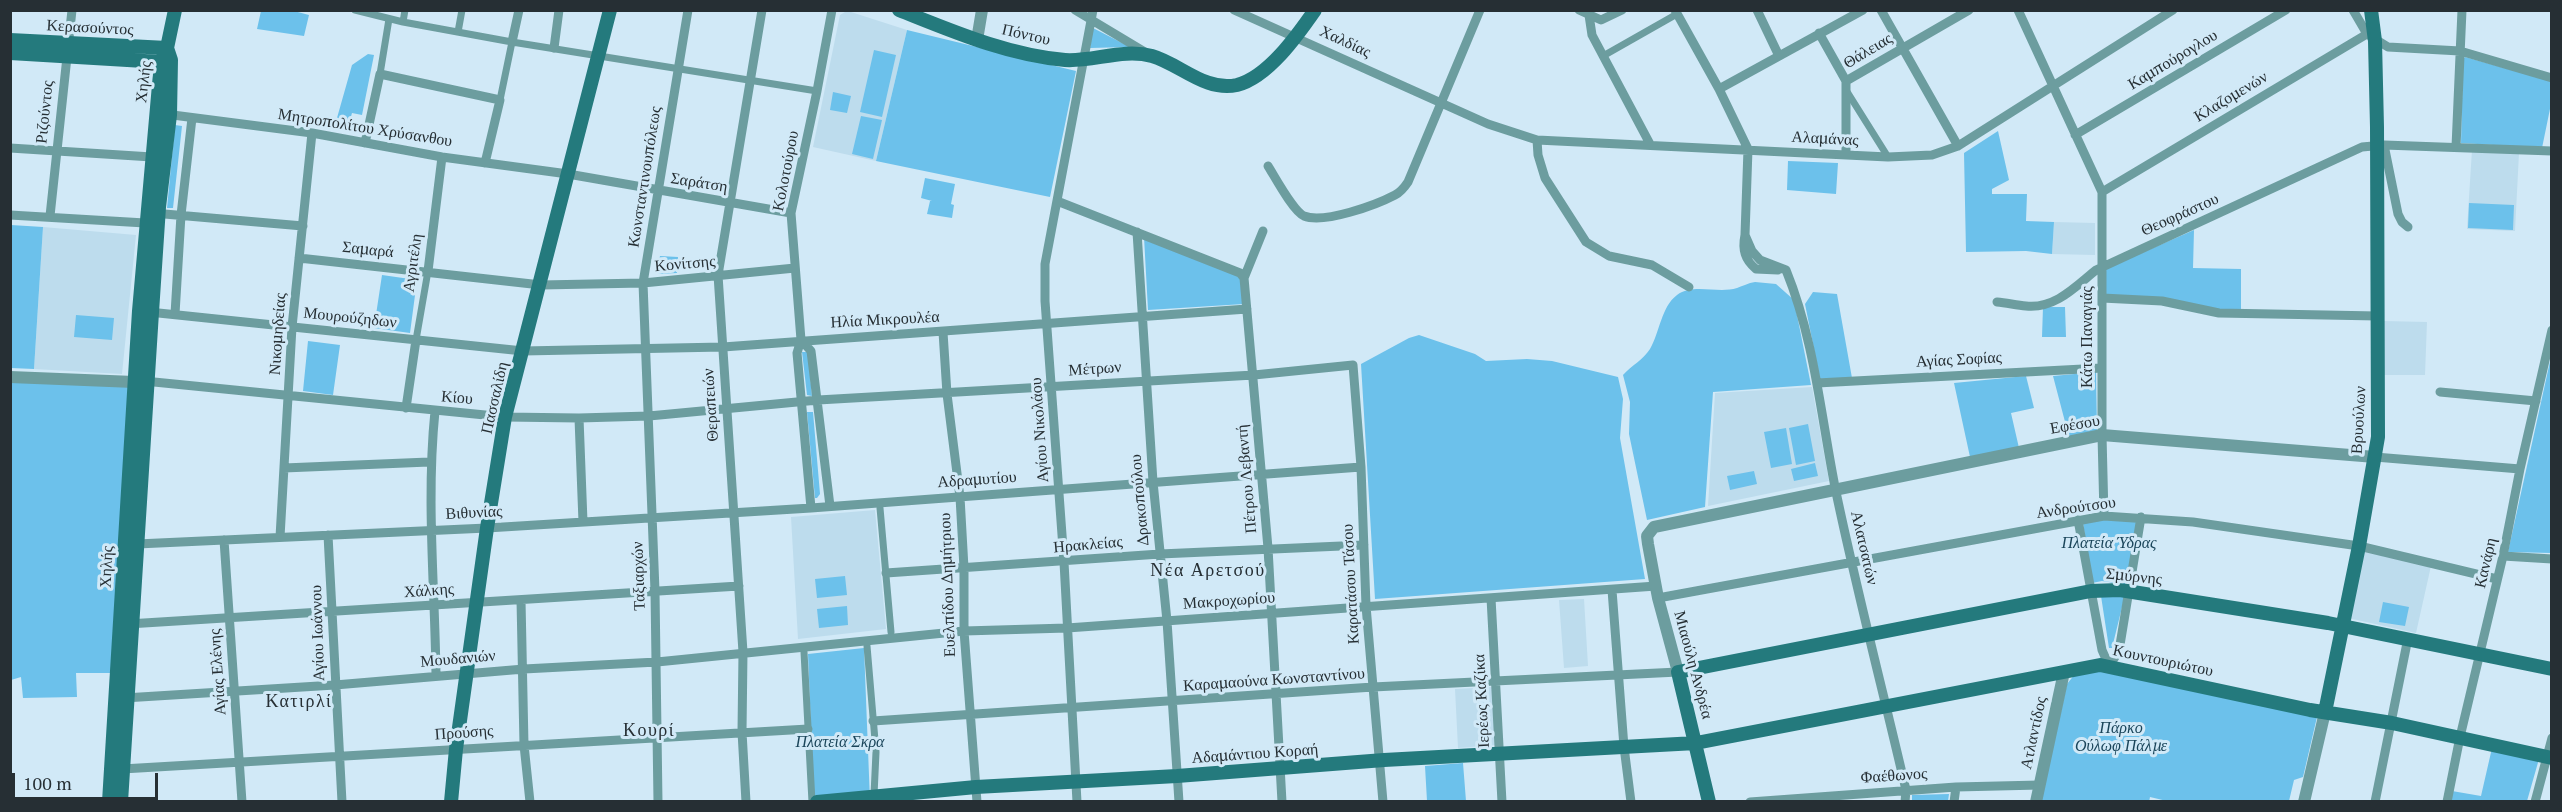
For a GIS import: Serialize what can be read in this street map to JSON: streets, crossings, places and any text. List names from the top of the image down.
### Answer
{
  "streets": {
    "main road": [
      "Κερασούντος",
      "Πόντου",
      "Χηλής",
      "Πασσαλίδη",
      "Βρυούλων",
      "Σμύρνης",
      "Κουντουριώτου",
      "Μιαούλη Ανδρέα",
      "Αδαμάντιου Κοραή"
    ],
    "street": [
      "Χαλδίας",
      "Θάλειας",
      "Καμπούρογλου",
      "Κλαζομενών",
      "Ριζούντος",
      "Μητροπολίτου Χρύσανθου",
      "Αλαμάνας",
      "Κολοτούρου",
      "Κωνσταντινουπόλεως",
      "Σαράτση",
      "Θεοφράστου",
      "Σαμαρά",
      "Αγριτέλη",
      "Κονίτσης",
      "Μουρούζηδων",
      "Ηλία Μικρουλέα",
      "Νικομηδείας",
      "Κάτω Παναγιάς",
      "Αγίας Σοφίας",
      "Μέτρων",
      "Κίου",
      "Θεραπειών",
      "Εφέσου",
      "Αγίου Νικολάου",
      "Πέτρου Λεβαντή",
      "Αδραμυτίου",
      "Δρακοπούλου",
      "Ανδρούτσου",
      "Βιθυνίας",
      "Ηρακλείας",
      "Αλατσατών",
      "Κανάρη",
      "Ταξιαρχών",
      "Καρατάσου Τάσου",
      "Ευελπίδου Δημήτριου",
      "Χάλκης",
      "Μακροχωρίου",
      "Αγίου Ιωάννου",
      "Μουδανιών",
      "Αγίας Ελένης",
      "Καραμαούνα Κωνσταντίνου",
      "Ιερέως Καζίκα",
      "Προύσης",
      "Ατλαντίδος",
      "Φαέθωνος"
    ]
  },
  "crossings": [
    ["Κερασούντος", "Χηλής"],
    ["Κερασούντος", "Ριζούντος"],
    ["Πόντου", "Αγίου Νικολάου"],
    ["Χαλδίας", "Αλαμάνας"],
    ["Θάλειας", "Αλαμάνας"],
    ["Χηλής", "Μητροπολίτου Χρύσανθου"],
    ["Χηλής", "Μουρούζηδων"],
    ["Χηλής", "Κίου"],
    ["Χηλής", "Βιθυνίας"],
    ["Χηλής", "Χάλκης"],
    ["Χηλής", "Μουδανιών"],
    ["Χηλής", "Προύσης"],
    ["Κλαζομενών", "Κάτω Παναγιάς"],
    ["Κλαζομενών", "Βρυούλων"],
    ["Μητροπολίτου Χρύσανθου", "Σαράτση"],
    ["Μητροπολίτου Χρύσανθου", "Αγριτέλη"],
    ["Μητροπολίτου Χρύσανθου", "Νικομηδείας"],
    ["Μητροπολίτου Χρύσανθου", "Πασσαλίδη"],
    ["Αλαμάνας", "Αλατσατών"],
    ["Κολοτούρου", "Σαράτση"],
    ["Κολοτούρου", "Κονίτσης"],
    ["Κολοτούρου", "Ηλία Μικρουλέα"],
    ["Κολοτούρου", "Μέτρων"],
    ["Κολοτούρου", "Κίου"],
    ["Κολοτούρου", "Αδραμυτίου"],
    ["Κολοτούρου", "Βιθυνίας"],
    ["Κωνσταντινουπόλεως", "Σαράτση"],
    ["Κωνσταντινουπόλεως", "Κονίτσης"],
    ["Κωνσταντινουπόλεως", "Ηλία Μικρουλέα"],
    ["Κωνσταντινουπόλεως", "Ταξιαρχών"],
    ["Σαράτση", "Πασσαλίδη"],
    ["Σαράτση", "Θεραπειών"],
    ["Θεοφράστου", "Κάτω Παναγιάς"],
    ["Θεοφράστου", "Βρυούλων"],
    ["Σαμαρά", "Αγριτέλη"],
    ["Σαμαρά", "Κονίτσης"],
    ["Σαμαρά", "Νικομηδείας"],
    ["Σαμαρά", "Πασσαλίδη"],
    ["Αγριτέλη", "Μουρούζηδων"],
    ["Αγριτέλη", "Κίου"],
    ["Κονίτσης", "Πασσαλίδη"],
    ["Κονίτσης", "Θεραπειών"],
    ["Μουρούζηδων", "Ηλία Μικρουλέα"],
    ["Μουρούζηδων", "Νικομηδείας"],
    ["Μουρούζηδων", "Πασσαλίδη"],
    ["Ηλία Μικρουλέα", "Πασσαλίδη"],
    ["Ηλία Μικρουλέα", "Θεραπειών"],
    ["Ηλία Μικρουλέα", "Αγίου Νικολάου"],
    ["Ηλία Μικρουλέα", "Πέτρου Λεβαντή"],
    ["Ηλία Μικρουλέα", "Δρακοπούλου"],
    ["Ηλία Μικρουλέα", "Ταξιαρχών"],
    ["Ηλία Μικρουλέα", "Ευελπίδου Δημήτριου"],
    ["Νικομηδείας", "Κίου"],
    ["Νικομηδείας", "Βιθυνίας"],
    ["Κάτω Παναγιάς", "Αγίας Σοφίας"],
    ["Κάτω Παναγιάς", "Εφέσου"],
    ["Κάτω Παναγιάς", "Ανδρούτσου"],
    ["Αγίας Σοφίας", "Αλατσατών"],
    ["Μέτρων", "Κίου"],
    ["Μέτρων", "Αγίου Νικολάου"],
    ["Μέτρων", "Πέτρου Λεβαντή"],
    ["Μέτρων", "Δρακοπούλου"],
    ["Μέτρων", "Καρατάσου Τάσου"],
    ["Μέτρων", "Ευελπίδου Δημήτριου"],
    ["Κίου", "Πασσαλίδη"],
    ["Κίου", "Θεραπειών"],
    ["Κίου", "Ταξιαρχών"],
    ["Πασσαλίδη", "Βιθυνίας"],
    ["Πασσαλίδη", "Χάλκης"],
    ["Πασσαλίδη", "Μουδανιών"],
    ["Πασσαλίδη", "Προύσης"],
    ["Θεραπειών", "Βιθυνίας"],
    ["Θεραπειών", "Χάλκης"],
    ["Θεραπειών", "Μουδανιών"],
    ["Θεραπειών", "Προύσης"],
    ["Βρυούλων", "Εφέσου"],
    ["Βρυούλων", "Ανδρούτσου"],
    ["Βρυούλων", "Σμύρνης"],
    ["Βρυούλων", "Κουντουριώτου"],
    ["Εφέσου", "Αλατσατών"],
    ["Εφέσου", "Κανάρη"],
    ["Εφέσου", "Μιαούλη Ανδρέα"],
    ["Αγίου Νικολάου", "Αδραμυτίου"],
    ["Αγίου Νικολάου", "Ηρακλείας"],
    ["Αγίου Νικολάου", "Μακροχωρίου"],
    ["Αγίου Νικολάου", "Καραμαούνα Κωνσταντίνου"],
    ["Αγίου Νικολάου", "Αδαμάντιου Κοραή"],
    ["Πέτρου Λεβαντή", "Αδραμυτίου"],
    ["Πέτρου Λεβαντή", "Ηρακλείας"],
    ["Πέτρου Λεβαντή", "Μακροχωρίου"],
    ["Πέτρου Λεβαντή", "Καραμαούνα Κωνσταντίνου"],
    ["Πέτρου Λεβαντή", "Αδαμάντιου Κοραή"],
    ["Αδραμυτίου", "Δρακοπούλου"],
    ["Αδραμυτίου", "Βιθυνίας"],
    ["Αδραμυτίου", "Καρατάσου Τάσου"],
    ["Αδραμυτίου", "Ευελπίδου Δημήτριου"],
    ["Δρακοπούλου", "Ηρακλείας"],
    ["Δρακοπούλου", "Μακροχωρίου"],
    ["Δρακοπούλου", "Καραμαούνα Κωνσταντίνου"],
    ["Δρακοπούλου", "Αδαμάντιου Κοραή"],
    ["Ανδρούτσου", "Αλατσατών"],
    ["Ανδρούτσου", "Κανάρη"],
    ["Ανδρούτσου", "Μακροχωρίου"],
    ["Ανδρούτσου", "Μιαούλη Ανδρέα"],
    ["Βιθυνίας", "Ταξιαρχών"],
    ["Βιθυνίας", "Αγίου Ιωάννου"],
    ["Βιθυνίας", "Αγίας Ελένης"],
    ["Ηρακλείας", "Καρατάσου Τάσου"],
    ["Ηρακλείας", "Ευελπίδου Δημήτριου"],
    ["Αλατσατών", "Σμύρνης"],
    ["Αλατσατών", "Κουντουριώτου"],
    ["Αλατσατών", "Φαέθωνος"],
    ["Κανάρη", "Σμύρνης"],
    ["Κανάρη", "Κουντουριώτου"],
    ["Ταξιαρχών", "Χάλκης"],
    ["Ταξιαρχών", "Μουδανιών"],
    ["Ταξιαρχών", "Προύσης"],
    ["Σμύρνης", "Μιαούλη Ανδρέα"],
    ["Σμύρνης", "Καραμαούνα Κωνσταντίνου"],
    ["Καρατάσου Τάσου", "Μακροχωρίου"],
    ["Καρατάσου Τάσου", "Καραμαούνα Κωνσταντίνου"],
    ["Καρατάσου Τάσου", "Αδαμάντιου Κοραή"],
    ["Ευελπίδου Δημήτριου", "Μακροχωρίου"],
    ["Ευελπίδου Δημήτριου", "Καραμαούνα Κωνσταντίνου"],
    ["Ευελπίδου Δημήτριου", "Αδαμάντιου Κοραή"],
    ["Χάλκης", "Αγίου Ιωάννου"],
    ["Χάλκης", "Αγίας Ελένης"],
    ["Μακροχωρίου", "Μουδανιών"],
    ["Μακροχωρίου", "Μιαούλη Ανδρέα"],
    ["Μακροχωρίου", "Ιερέως Καζίκα"],
    ["Αγίου Ιωάννου", "Μουδανιών"],
    ["Αγίου Ιωάννου", "Προύσης"],
    ["Μουδανιών", "Αγίας Ελένης"],
    ["Κουντουριώτου", "Μιαούλη Ανδρέα"],
    ["Κουντουριώτου", "Ατλαντίδος"],
    ["Κουντουριώτου", "Αδαμάντιου Κοραή"],
    ["Μιαούλη Ανδρέα", "Καραμαούνα Κωνσταντίνου"],
    ["Μιαούλη Ανδρέα", "Αδαμάντιου Κοραή"],
    ["Αγίας Ελένης", "Προύσης"],
    ["Καραμαούνα Κωνσταντίνου", "Ιερέως Καζίκα"],
    ["Ιερέως Καζίκα", "Αδαμάντιου Κοραή"],
    ["Ατλαντίδος", "Φαέθωνος"]
  ],
  "districts": ["Νέα Αρετσού", "Κατιρλί", "Κουρί"],
  "parks": ["Πλατεία Ύδρας", "Πάρκο Ούλωφ Πάλμε", "Πλατεία Σκρα"],
  "scale_bar": "100 m"
}
